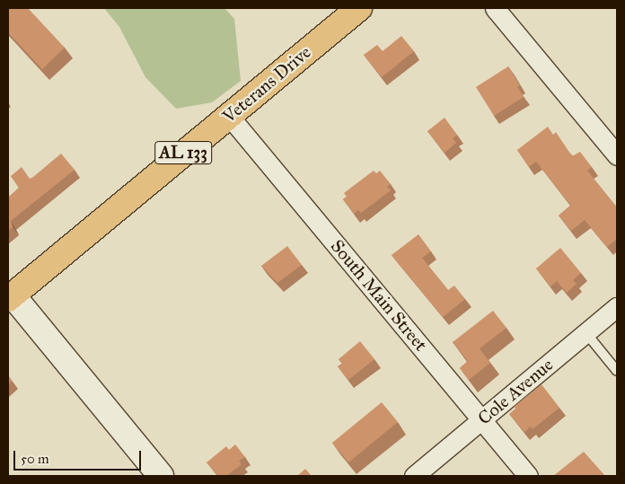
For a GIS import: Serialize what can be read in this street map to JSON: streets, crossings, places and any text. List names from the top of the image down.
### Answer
{
  "streets": {
    "main road": ["Veterans Drive", "AL 133"],
    "street": ["South Main Street", "Cole Avenue"]
  },
  "crossings": [
    ["Veterans Drive", "South Main Street"],
    ["South Main Street", "Cole Avenue"]
  ],
  "scale_bar": "50 m"
}
